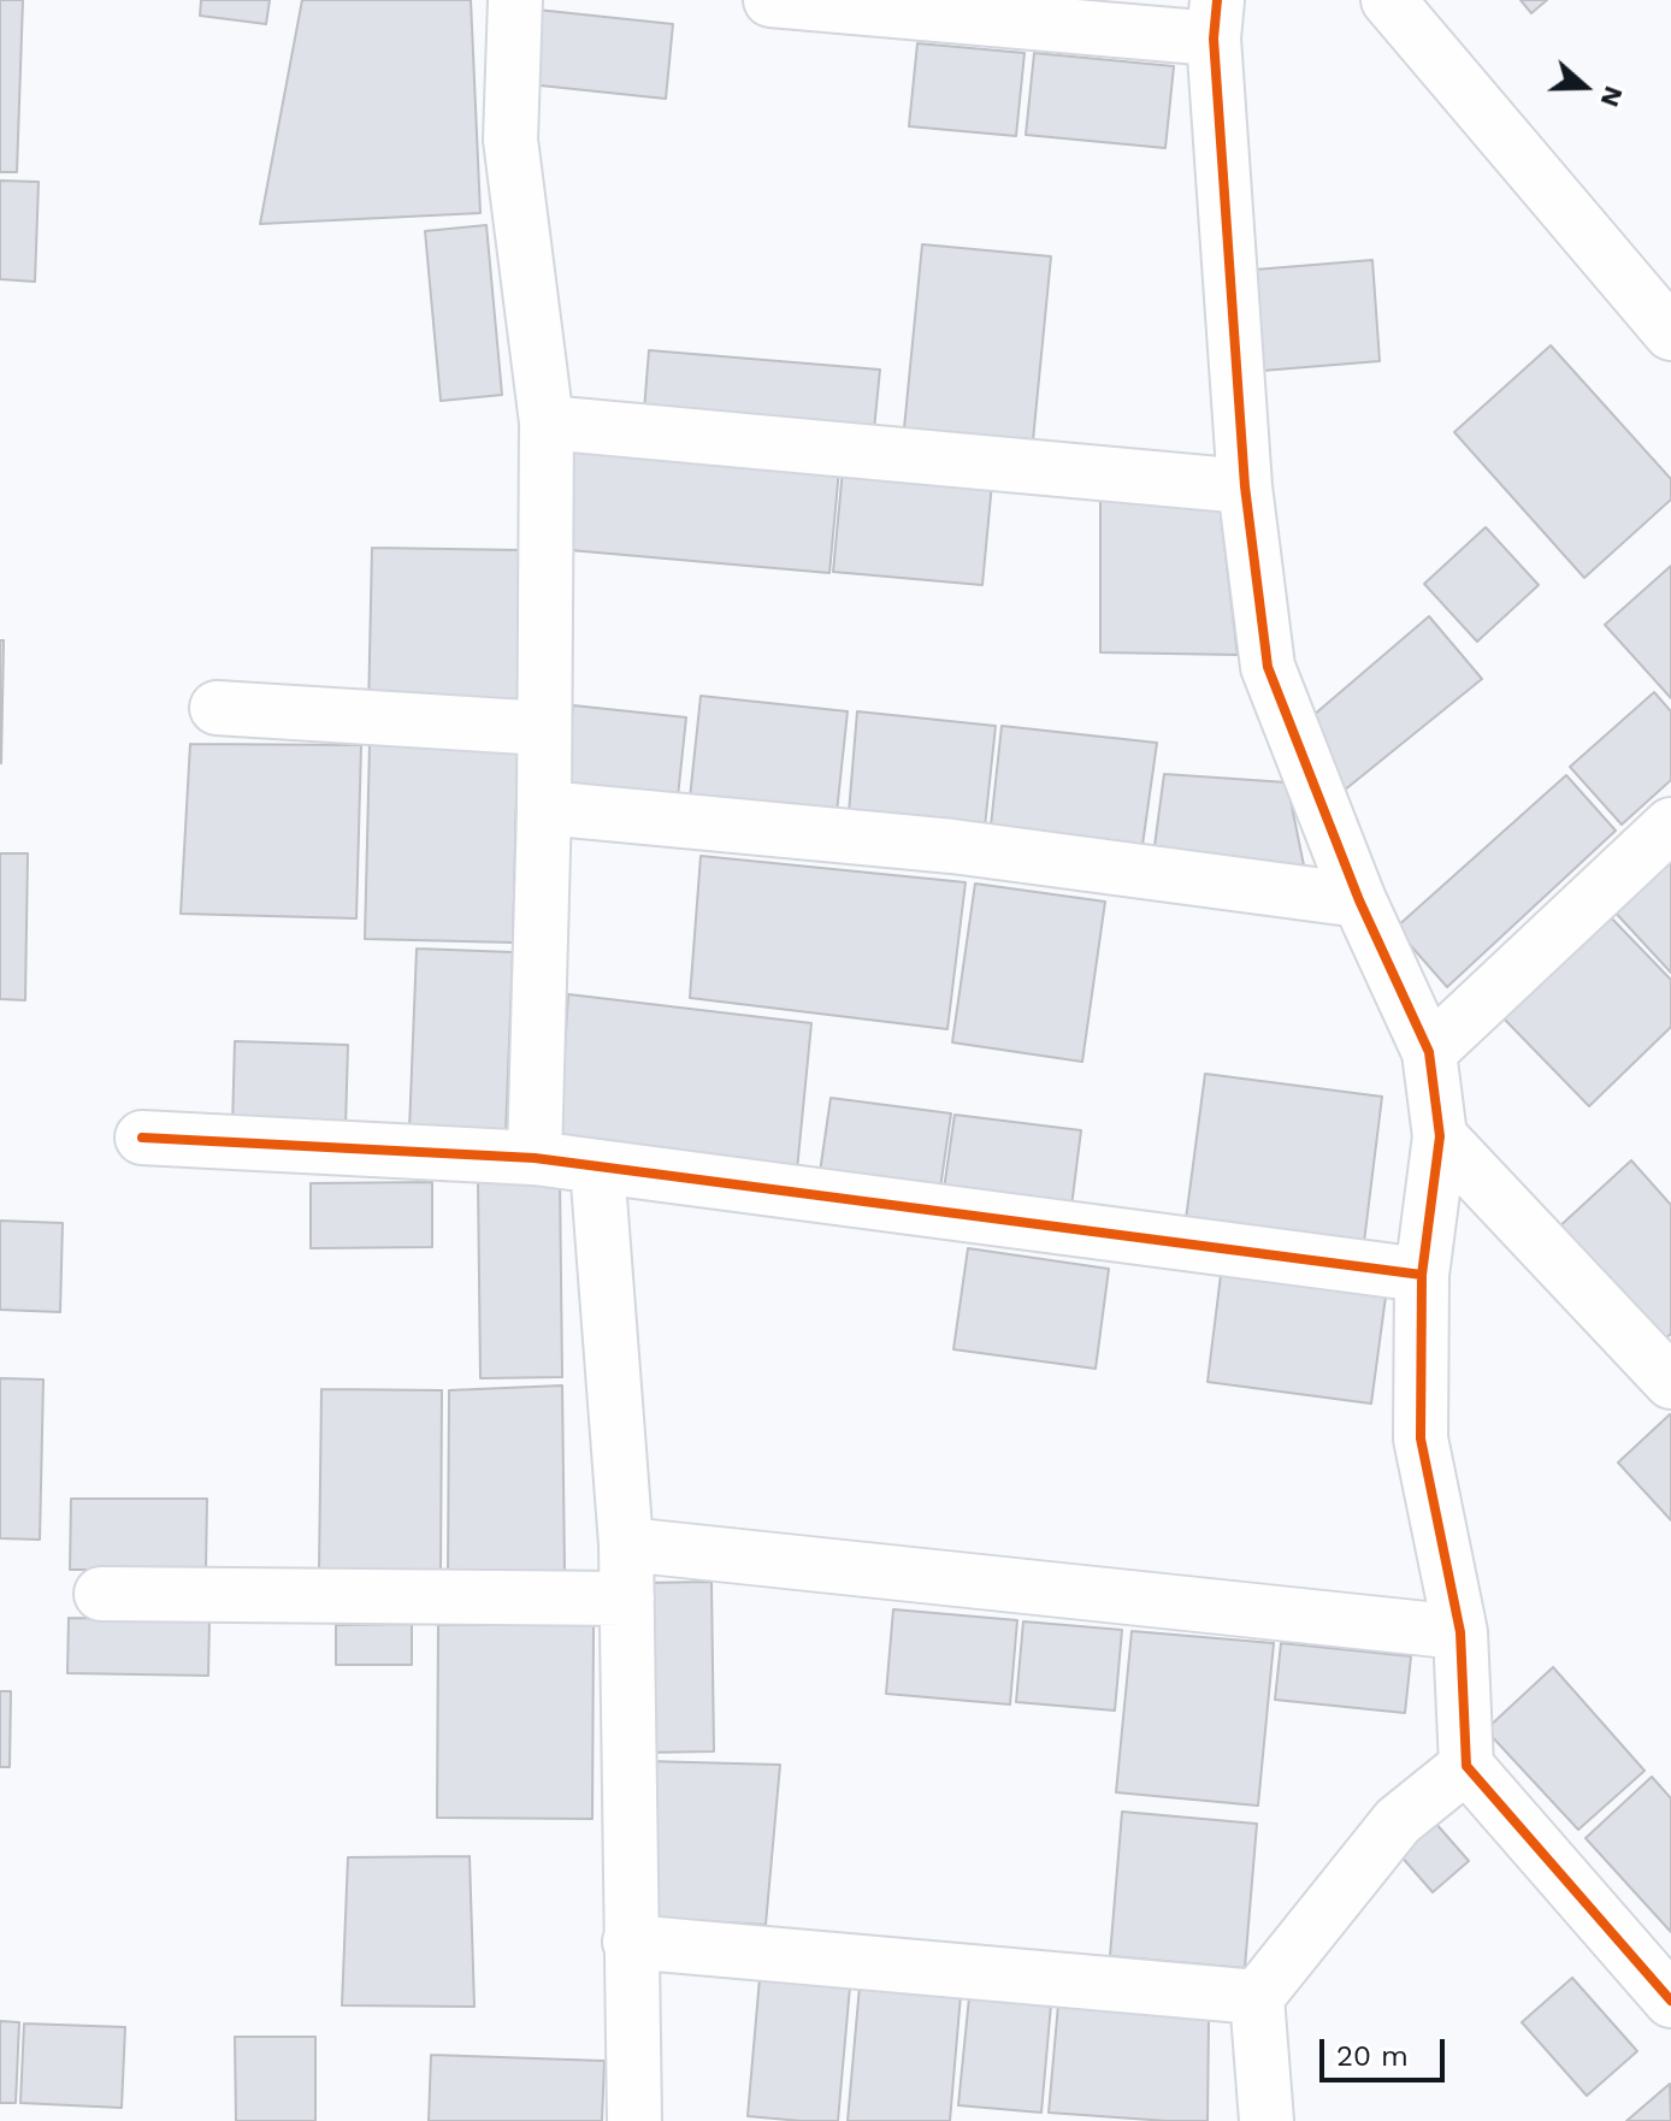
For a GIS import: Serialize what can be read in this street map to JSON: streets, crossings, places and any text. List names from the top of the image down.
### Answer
{
  "scale_bar": "20 m",
  "north": "right"
}
